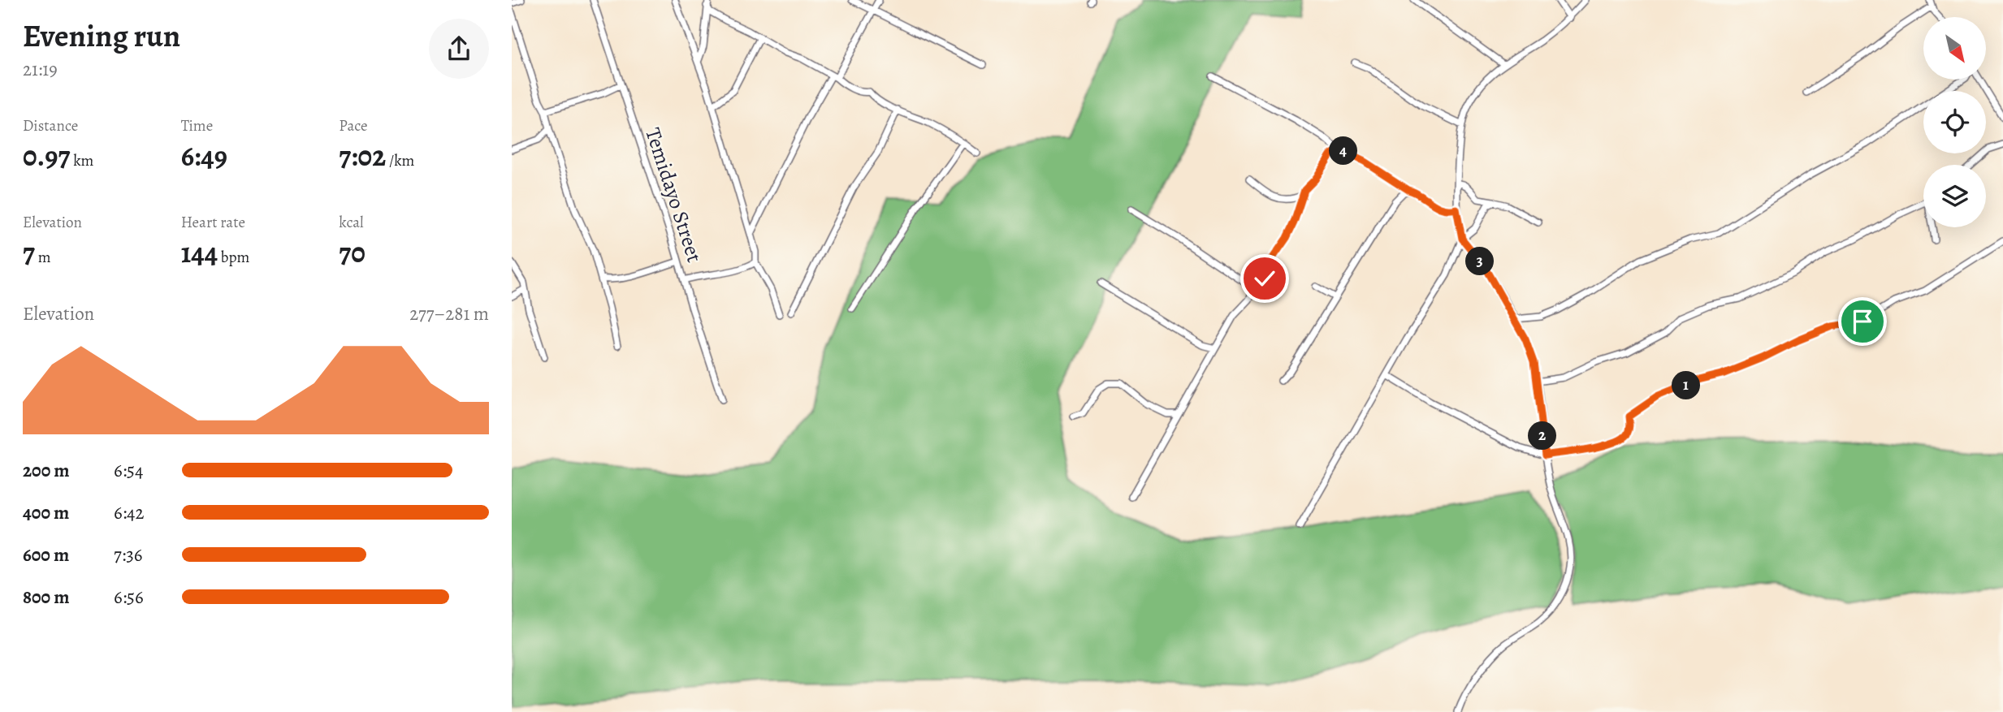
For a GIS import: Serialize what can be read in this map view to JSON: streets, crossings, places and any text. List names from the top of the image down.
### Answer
{
  "streets": {
    "street": ["Temidayo Street"]
  },
  "north": "bottom right",
  "page": {
    "heading": ["Evening run", "21:19"],
    "stats": [
      ["Distance", "0.97 km"],
      ["Time", "6:49"],
      ["Pace", "7:02 /km"],
      ["Elevation", "7 m"],
      ["Heart rate", "144 bpm"],
      ["kcal", "70"]
    ],
    "pins": [
      "4",
      "3",
      "1",
      "2"
    ],
    "chart": ["Elevation", "277–281 m"],
    "list": [
      {
        "name": "200 m",
        "note": "6:54"
      },
      {
        "name": "400 m",
        "note": "6:42"
      },
      {
        "name": "600 m",
        "note": "7:36"
      },
      {
        "name": "800 m",
        "note": "6:56"
      }
    ]
  }
}
